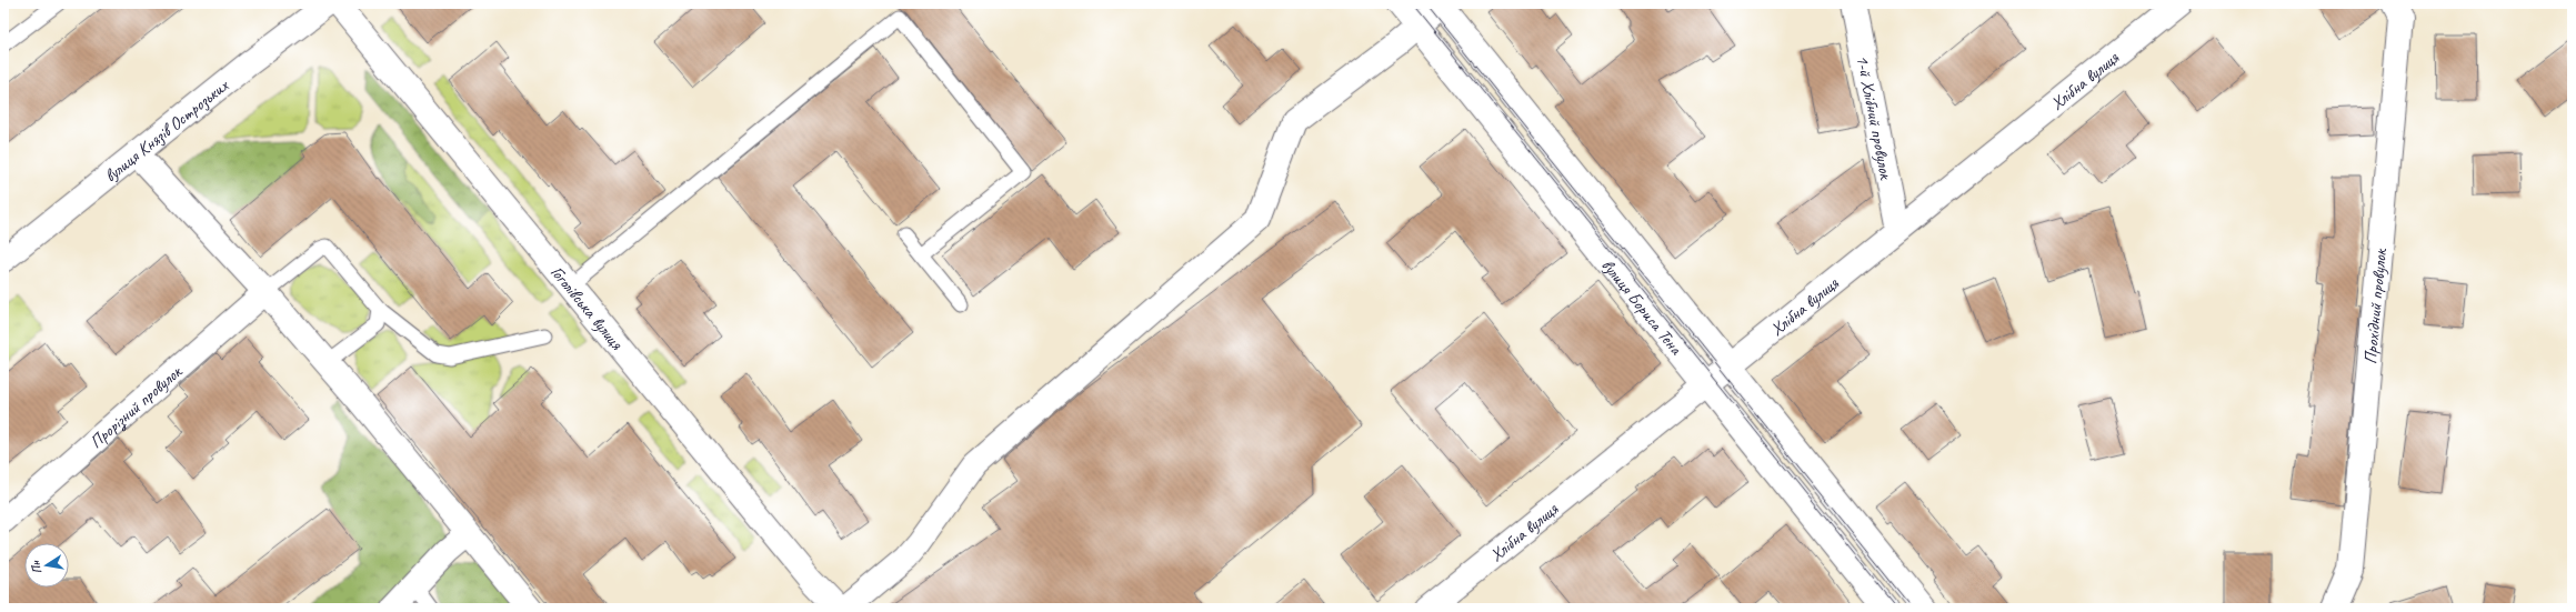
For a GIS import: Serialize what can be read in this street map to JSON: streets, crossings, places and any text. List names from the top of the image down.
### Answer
{
  "streets": {
    "street": [
      "Хлібна вулиця",
      "1-й Хлібний провулок",
      "вулиця Князів Острозьких",
      "вулиця Бориса Тена",
      "Прохідний провулок",
      "Гоголівська вулиця",
      "Прорізний провулок"
    ]
  },
  "crossings": [
    ["Хлібна вулиця", "1-й Хлібний провулок"],
    ["Хлібна вулиця", "вулиця Бориса Тена"]
  ],
  "north": "left"
}
